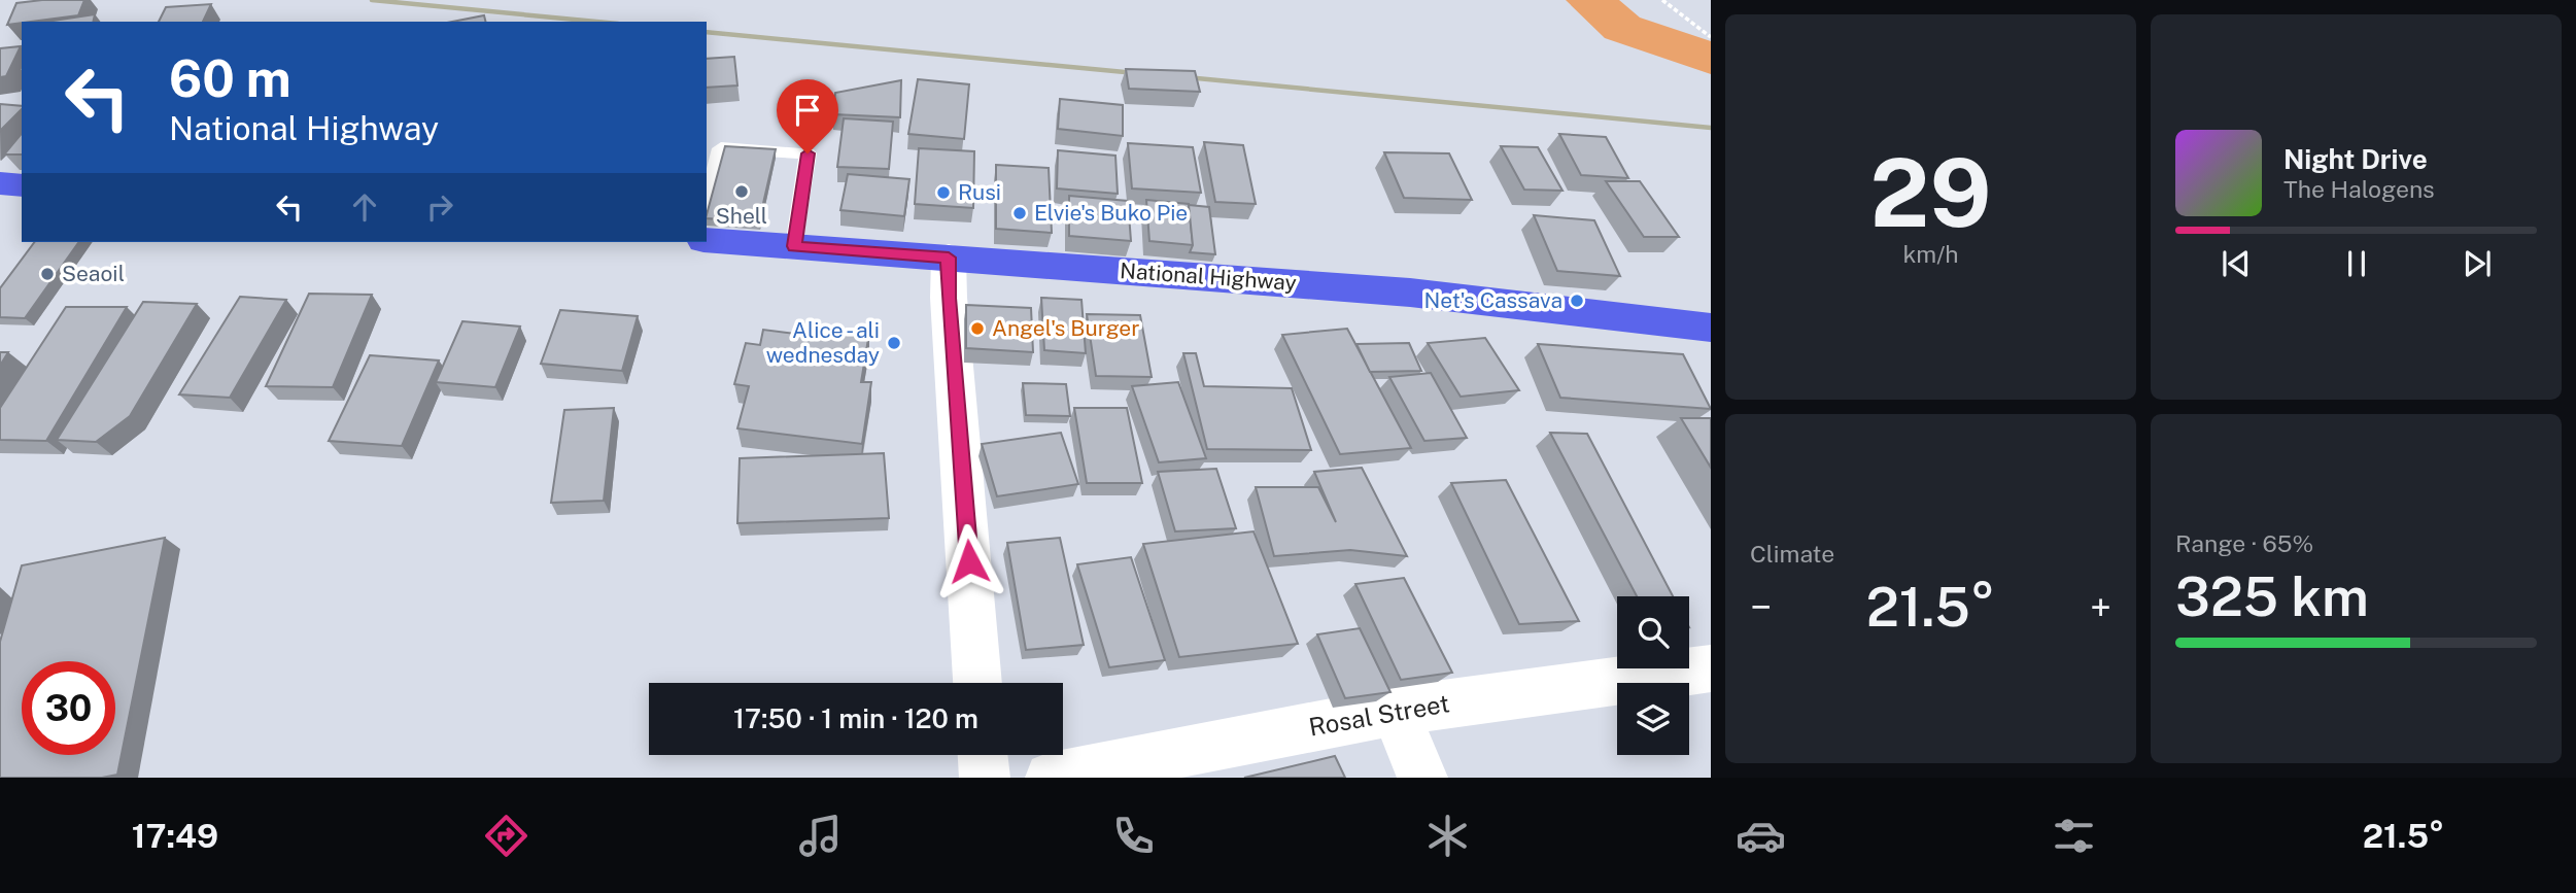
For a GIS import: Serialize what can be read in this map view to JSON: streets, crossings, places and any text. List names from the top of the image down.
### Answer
{
  "streets": {
    "main road": ["National Highway"],
    "street": ["Rosal Street"]
  },
  "places": [
    "Shell",
    "Rusi",
    "Elvie's Buko Pie",
    "Seaoil",
    "Net's Cassava",
    "Angel's Burger",
    "Alice - ali wednesday"
  ],
  "page": {
    "tile": [
      ["29", "km/h"],
      "Climate",
      ["Range · 65%", "325 km"]
    ],
    "turn": ["60 m", "National Highway"],
    "song": ["Night Drive", "The Halogens"],
    "heat": ["−", "21.5°", "+"],
    "limit": "30",
    "trip": "17:50 · 1 min · 120 m",
    "tabs": ["17:49", "21.5°"]
  }
}
